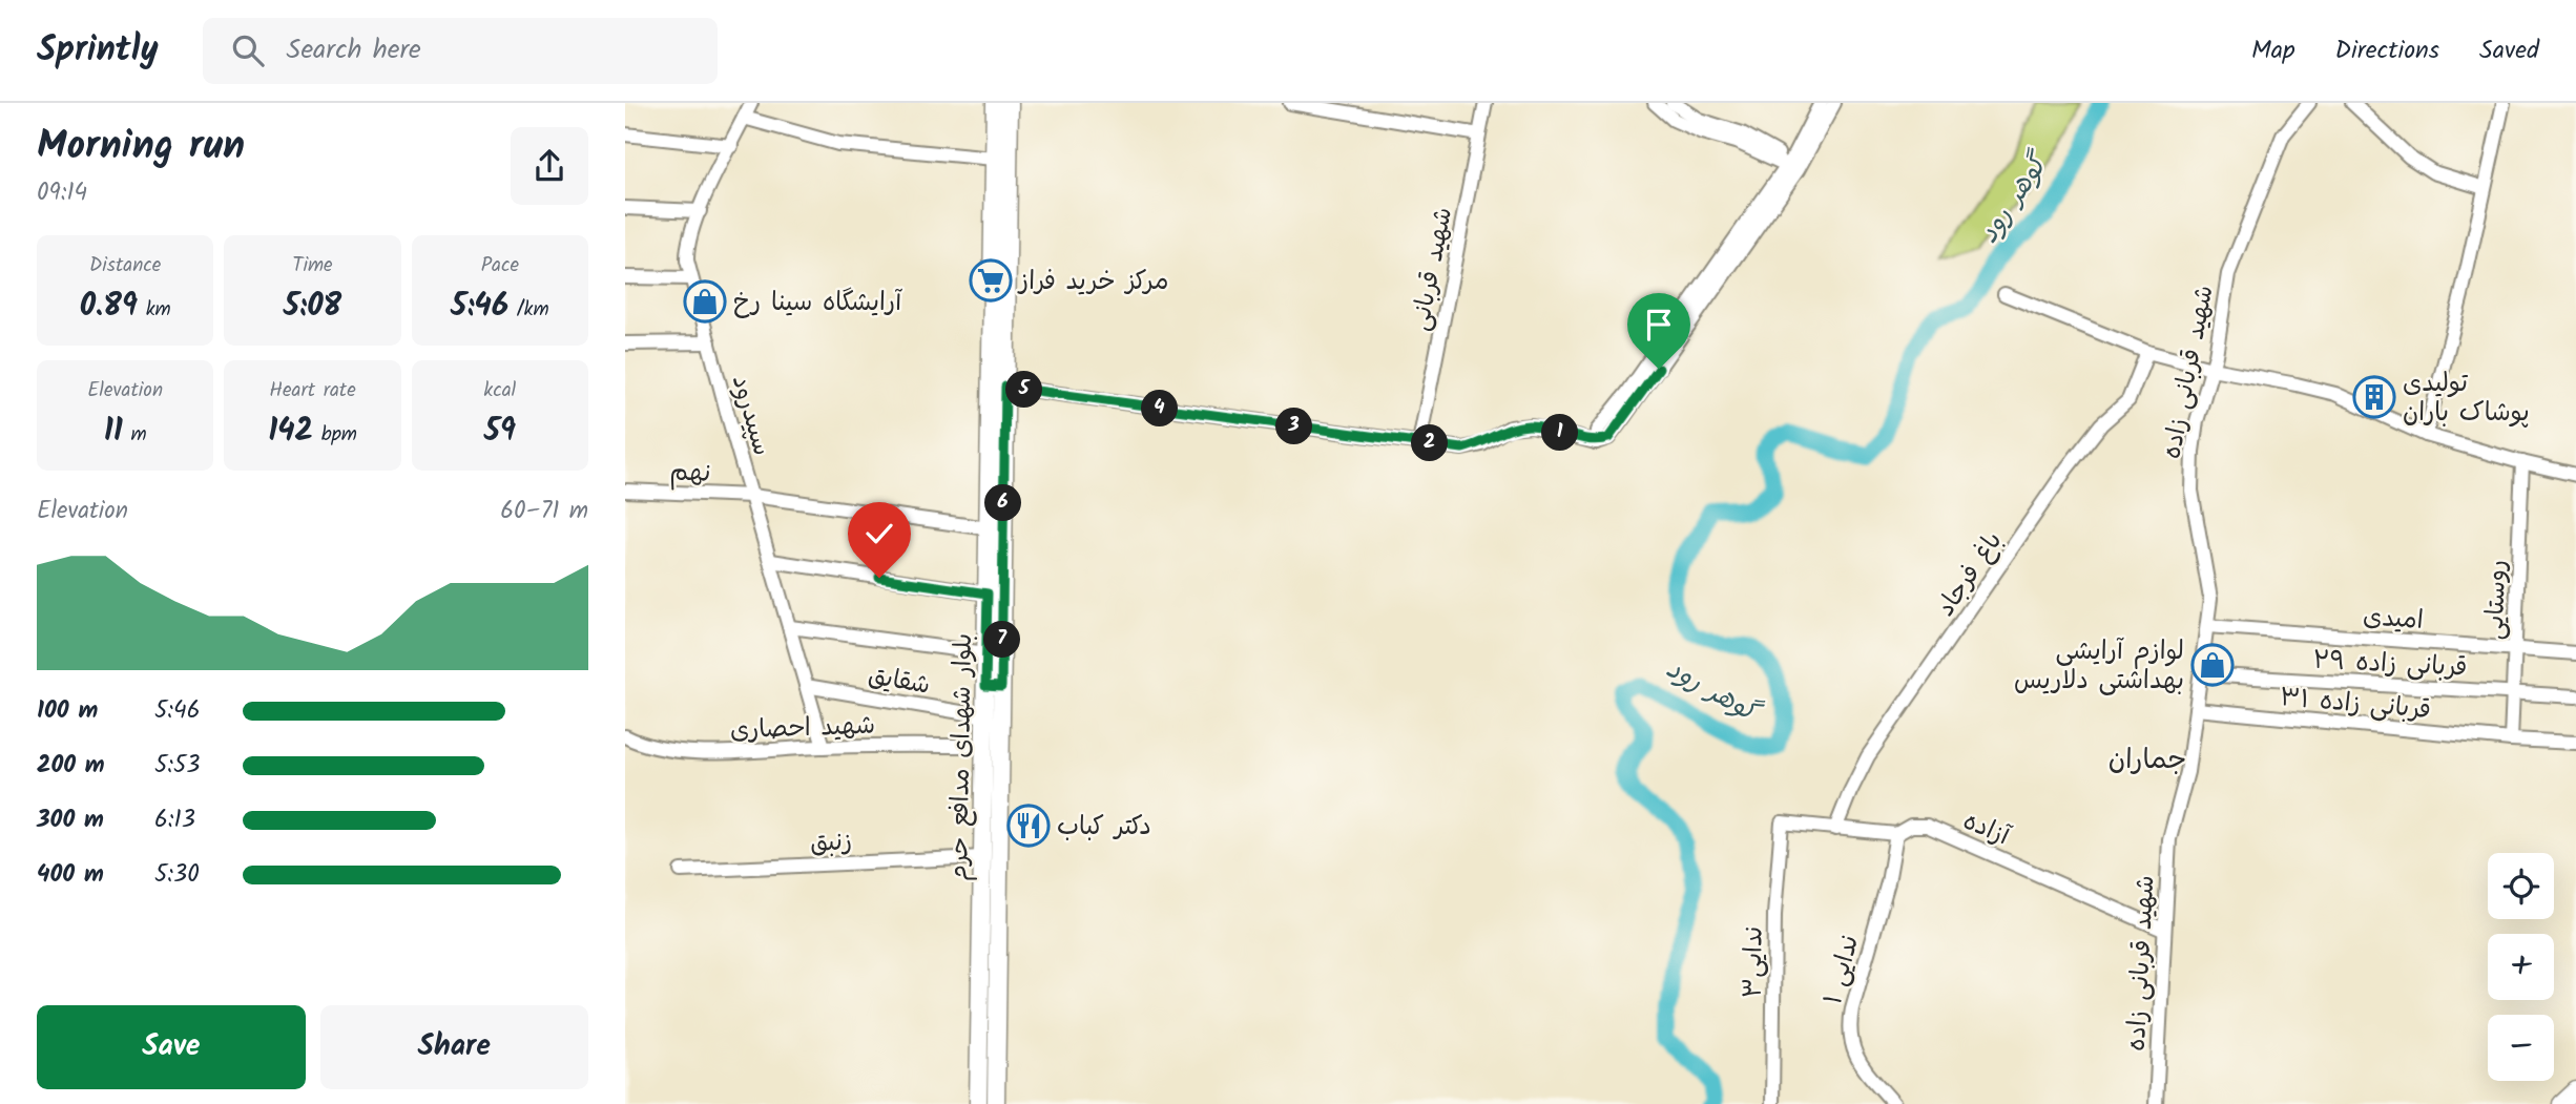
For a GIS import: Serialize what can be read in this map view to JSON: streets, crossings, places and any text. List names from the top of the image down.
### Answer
{
  "streets": {
    "main road": ["بلوار شهدای مدافع حرم"],
    "street": [
      "شهید قربانی",
      "شهید قربانی زاده",
      "سپیدرود",
      "نهم",
      "باغ فرجاد",
      "روستایی",
      "امیدی",
      "قربانی زاده ۲۹",
      "شقایق",
      "قربانی زاده ۳۱",
      "شهید احصاری",
      "آزاده",
      "زنبق",
      "ندایی۳",
      "ندایی ۱"
    ]
  },
  "crossings": [
    ["شهید قربانی زاده", "امیدی"],
    ["شهید قربانی زاده", "قربانی زاده ۲۹"],
    ["شهید قربانی زاده", "قربانی زاده ۳۱"],
    ["شهید قربانی زاده", "آزاده"],
    ["سپیدرود", "نهم"],
    ["سپیدرود", "شقایق"],
    ["سپیدرود", "شهید احصاری"],
    ["نهم", "بلوار شهدای مدافع حرم"],
    ["باغ فرجاد", "آزاده"],
    ["روستایی", "امیدی"],
    ["روستایی", "قربانی زاده ۲۹"],
    ["روستایی", "قربانی زاده ۳۱"],
    ["شقایق", "بلوار شهدای مدافع حرم"],
    ["شهید احصاری", "بلوار شهدای مدافع حرم"],
    ["بلوار شهدای مدافع حرم", "زنبق"],
    ["آزاده", "ندایی۳"],
    ["آزاده", "ندایی ۱"]
  ],
  "districts": ["جماران"],
  "water": ["گوهر رود"],
  "places": {
    "supermarket": ["مرکز خرید فراز"],
    "shop": ["آرایشگاه سینا رخ", "لوازم آرایشی بهداشتی دلاریس"],
    "building": ["تولیدی پوشاک باران"],
    "restaurant": ["دکتر کباب"]
  },
  "page": {
    "header": "Sprintly",
    "search": "Search here",
    "nav": ["Map", "Directions", "Saved"],
    "heading": ["Morning run", "09:14"],
    "stats": [
      ["Distance", "0.89 km"],
      ["Time", "5:08"],
      ["Pace", "5:46 /km"],
      ["Elevation", "11 m"],
      ["Heart rate", "142 bpm"],
      ["kcal", "59"]
    ],
    "pins": [
      "5",
      "4",
      "3",
      "1",
      "2",
      "6",
      "7"
    ],
    "chart": ["Elevation", "60–71 m"],
    "list": [
      {
        "name": "100 m",
        "note": "5:46"
      },
      {
        "name": "200 m",
        "note": "5:53"
      },
      {
        "name": "300 m",
        "note": "6:13"
      },
      {
        "name": "400 m",
        "note": "5:30"
      }
    ],
    "map_buttons": ["+", "−"],
    "buttons": ["Save", "Share"]
  }
}
